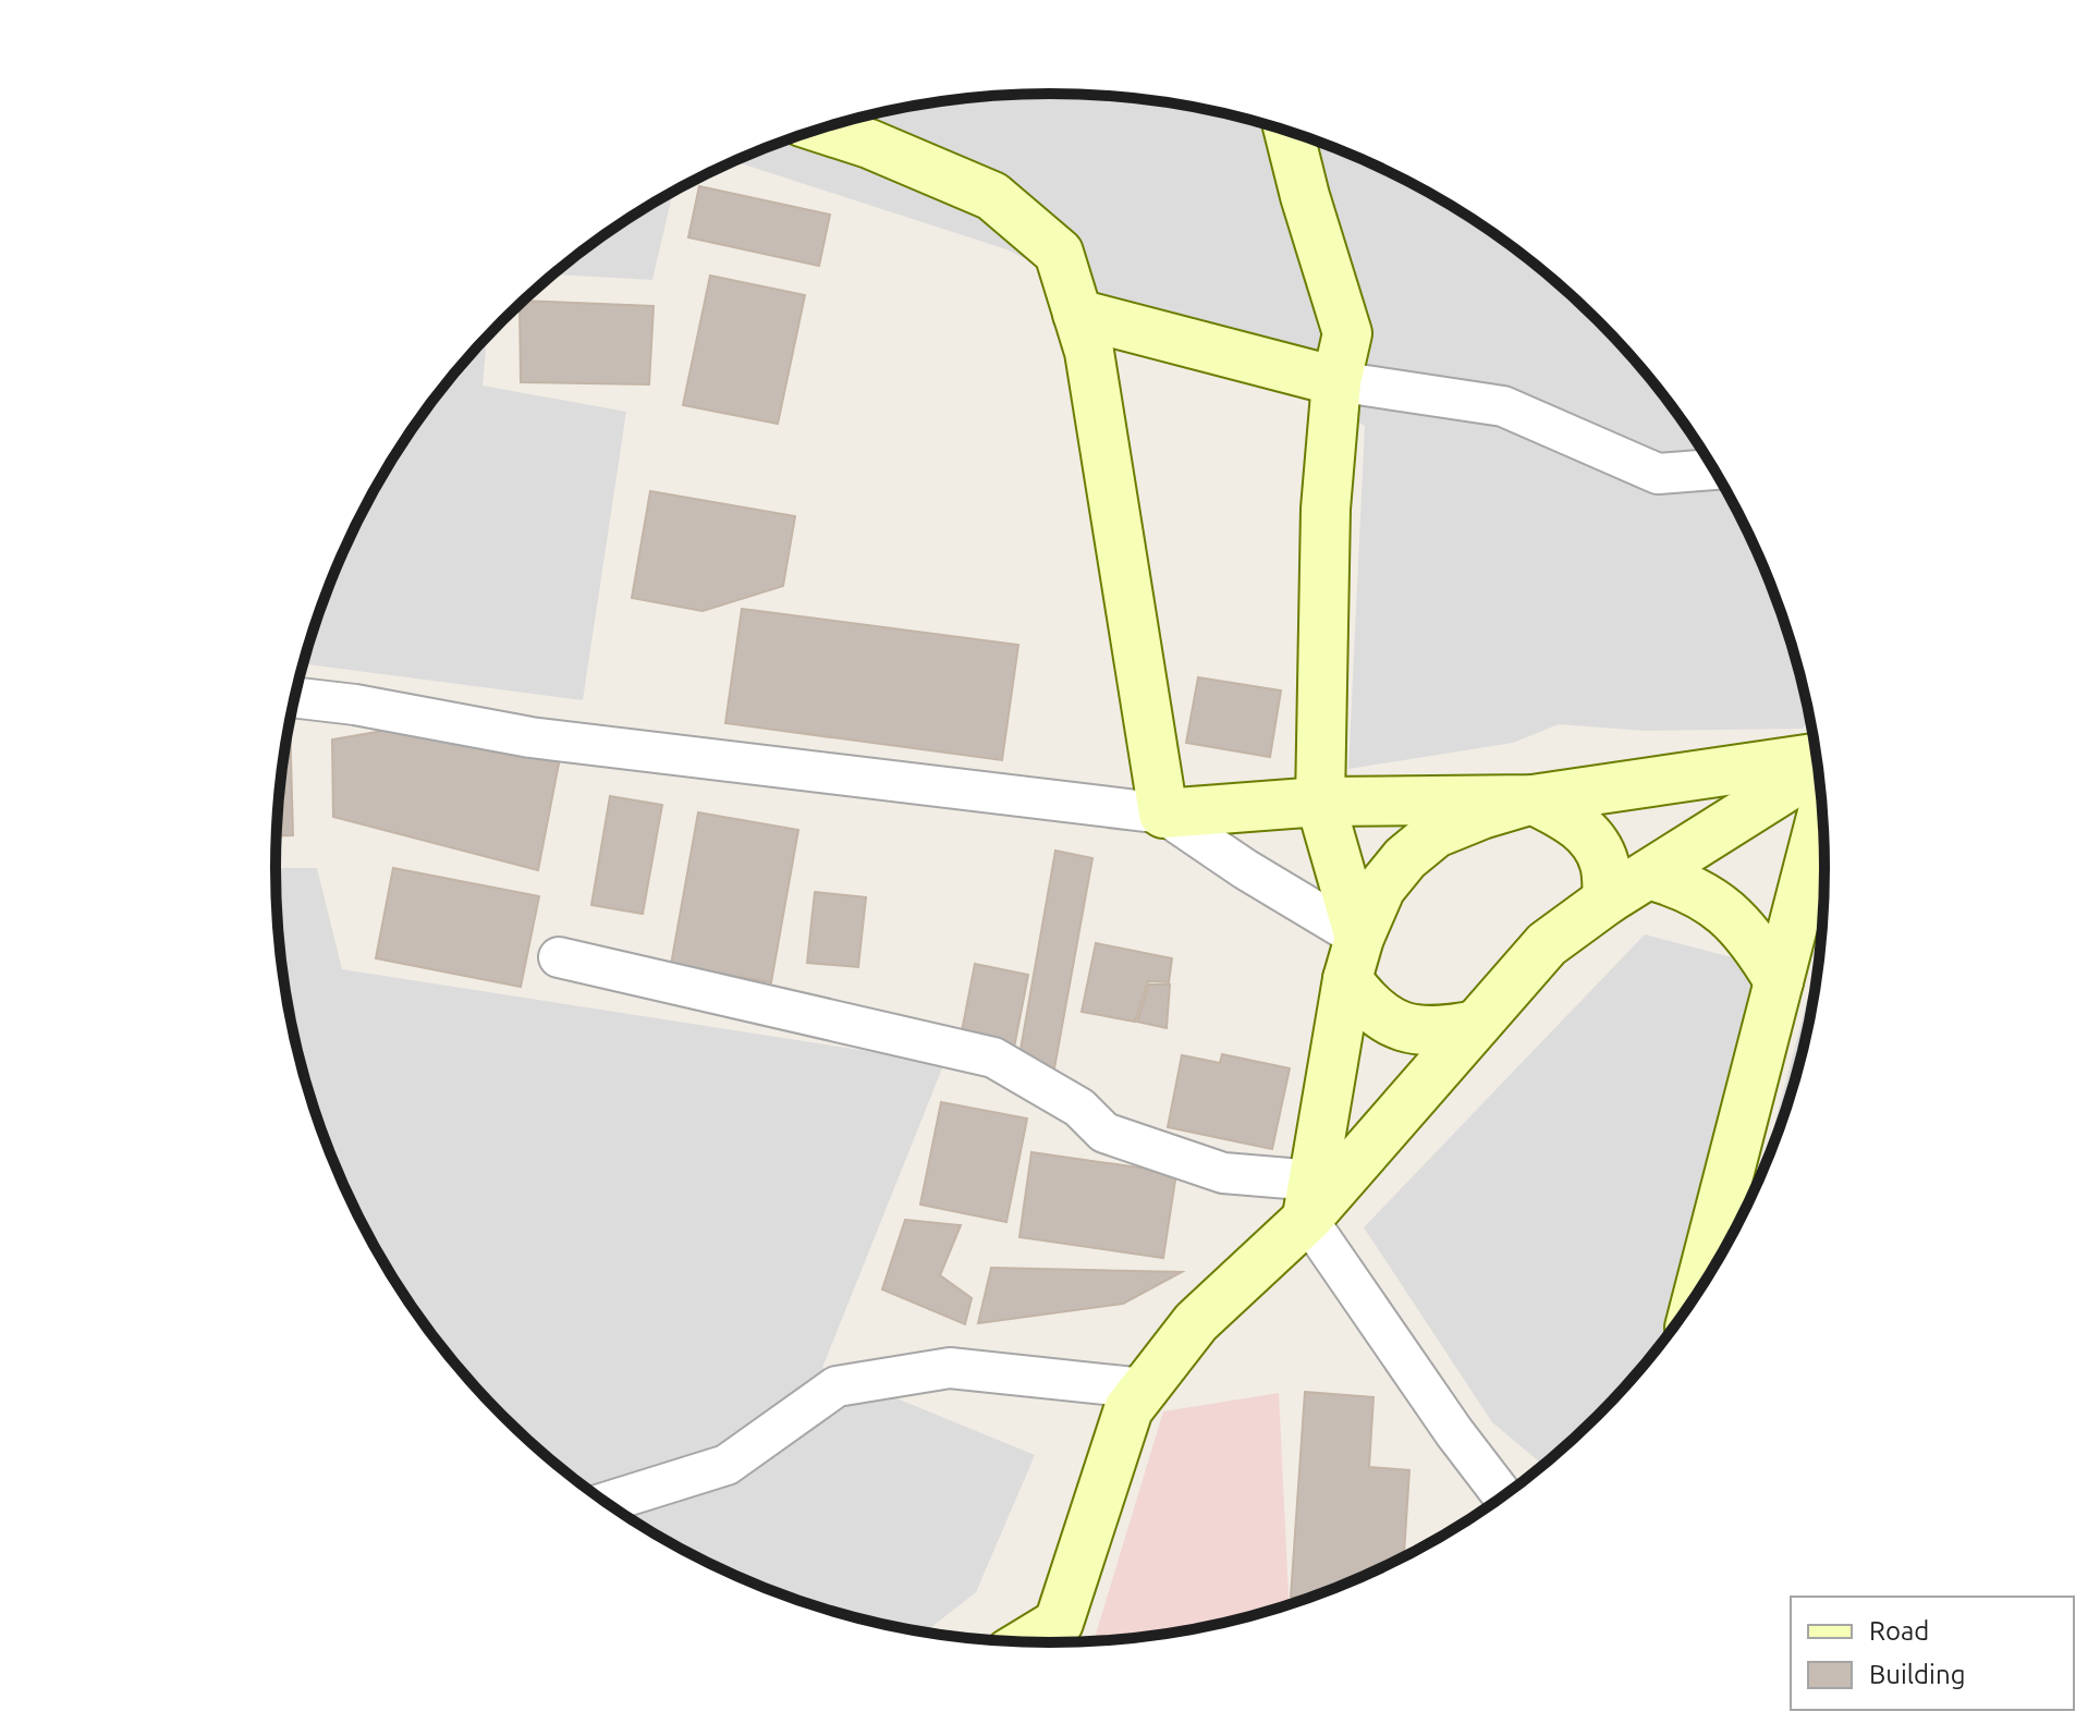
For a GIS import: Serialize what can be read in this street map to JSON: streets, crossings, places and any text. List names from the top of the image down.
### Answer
{
  "legend": ["Road", "Building"]
}
